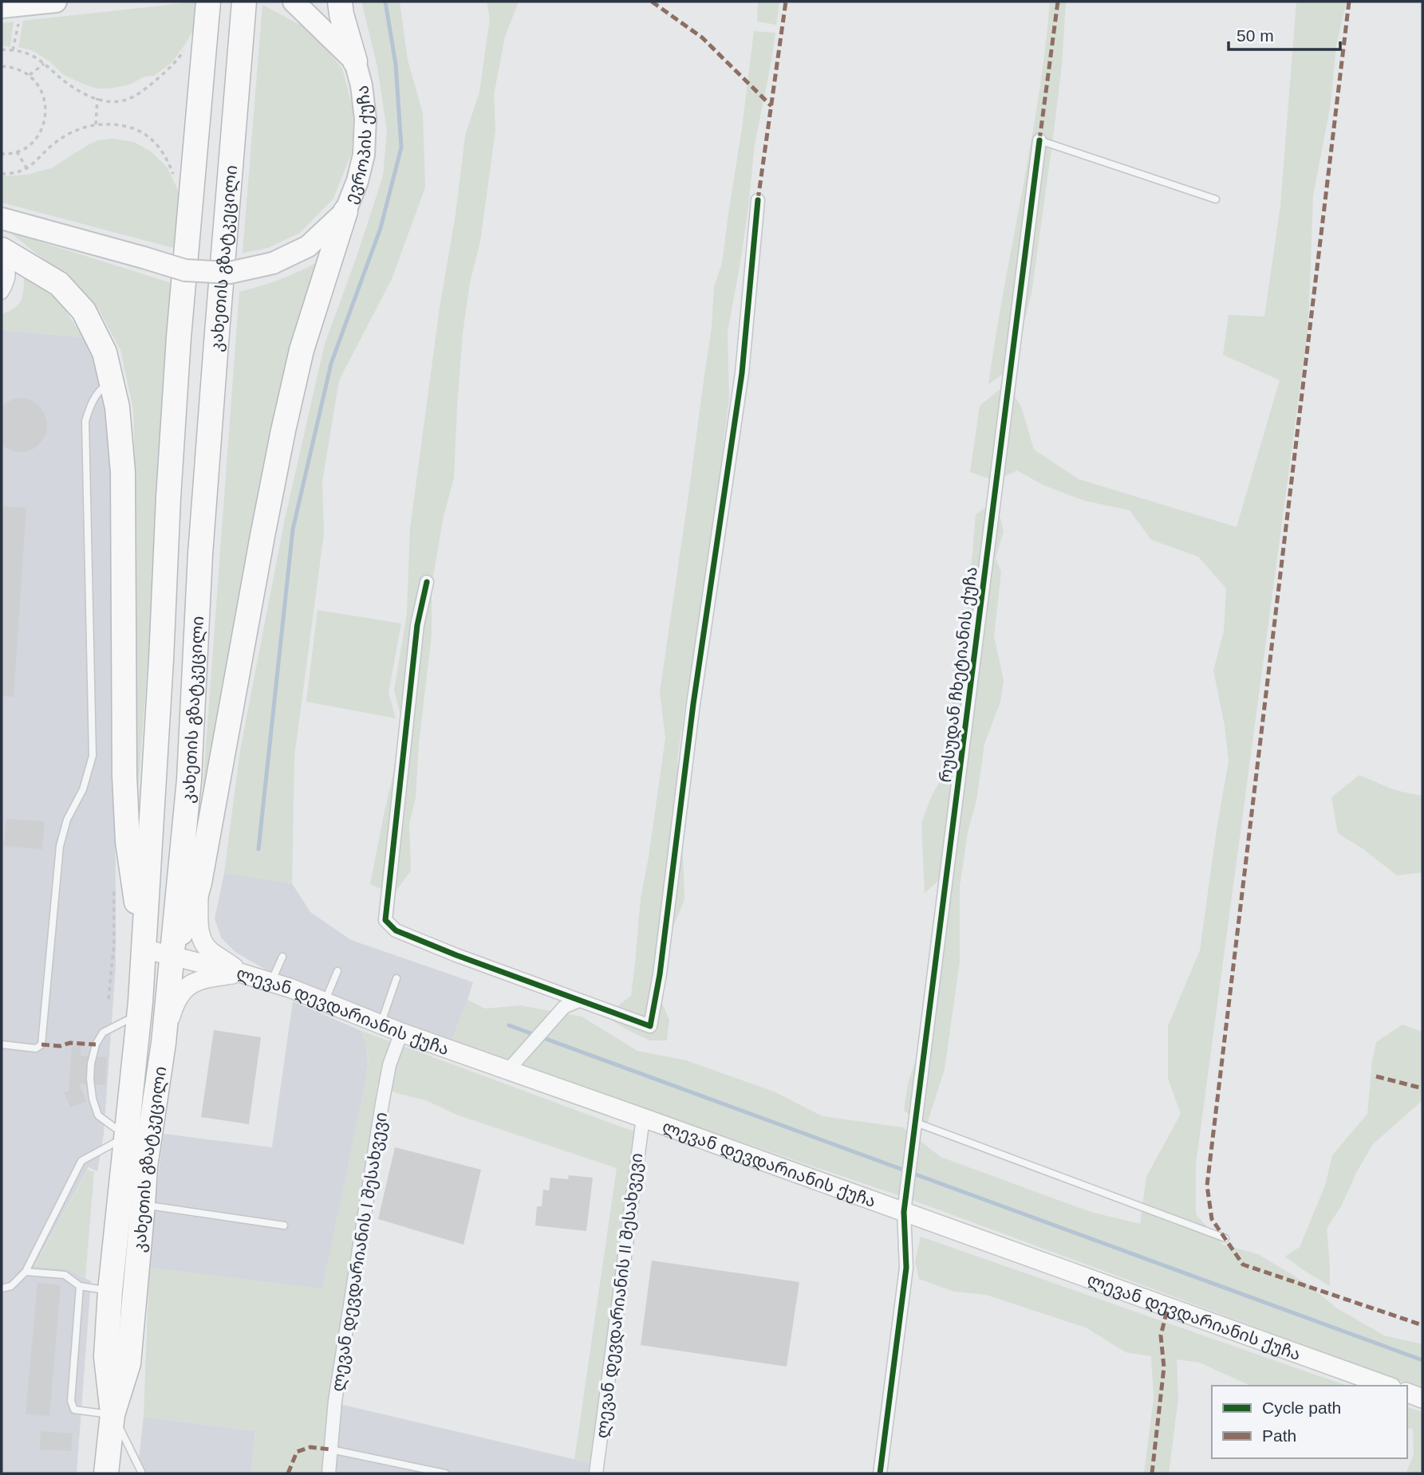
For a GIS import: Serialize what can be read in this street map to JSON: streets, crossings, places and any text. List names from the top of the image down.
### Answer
{
  "streets": {
    "highway": ["კახეთის გზატკეცილი"],
    "main road": ["ევროპის ქუჩა", "ლევან დევდარიანის ქუჩა"],
    "street": ["რუსუდან ჩხეტიანის ქუჩა", "ლევან დევდარიანის I შესახვევი", "ლევან დევდარიანის II შესახვევი"]
  },
  "crossings": [
    ["კახეთის გზატკეცილი", "ლევან დევდარიანის ქუჩა"],
    ["რუსუდან ჩხეტიანის ქუჩა", "ლევან დევდარიანის ქუჩა"],
    ["ლევან დევდარიანის ქუჩა", "ლევან დევდარიანის I შესახვევი"],
    ["ლევან დევდარიანის ქუჩა", "ლევან დევდარიანის II შესახვევი"]
  ],
  "legend": ["Cycle path", "Path"],
  "scale_bar": "50 m"
}
